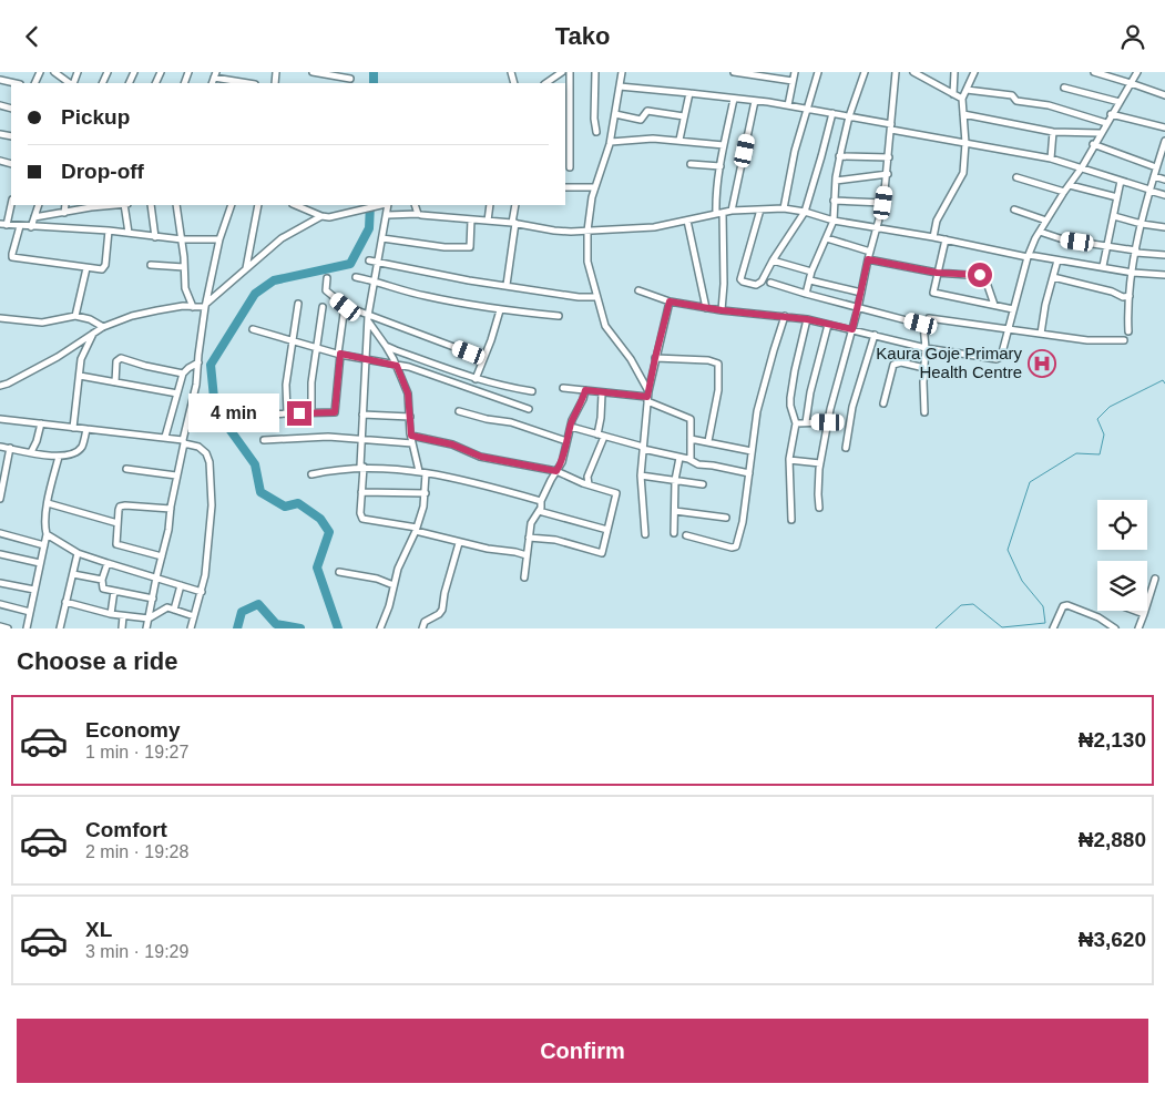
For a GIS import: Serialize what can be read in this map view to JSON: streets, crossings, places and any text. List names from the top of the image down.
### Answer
{
  "places": {
    "hospital": ["Kaura Goje Primary Health Centre"]
  },
  "page": {
    "header": "Tako",
    "banner": ["Pickup", "Drop-off"],
    "bubble": "4 min",
    "heading": "Choose a ride",
    "list": [
      {
        "name": "Economy",
        "note": "1 min · 19:27",
        "value": "₦2,130"
      },
      {
        "name": "Comfort",
        "note": "2 min · 19:28",
        "value": "₦2,880"
      },
      {
        "name": "XL",
        "note": "3 min · 19:29",
        "value": "₦3,620"
      }
    ],
    "buttons": "Confirm"
  }
}
